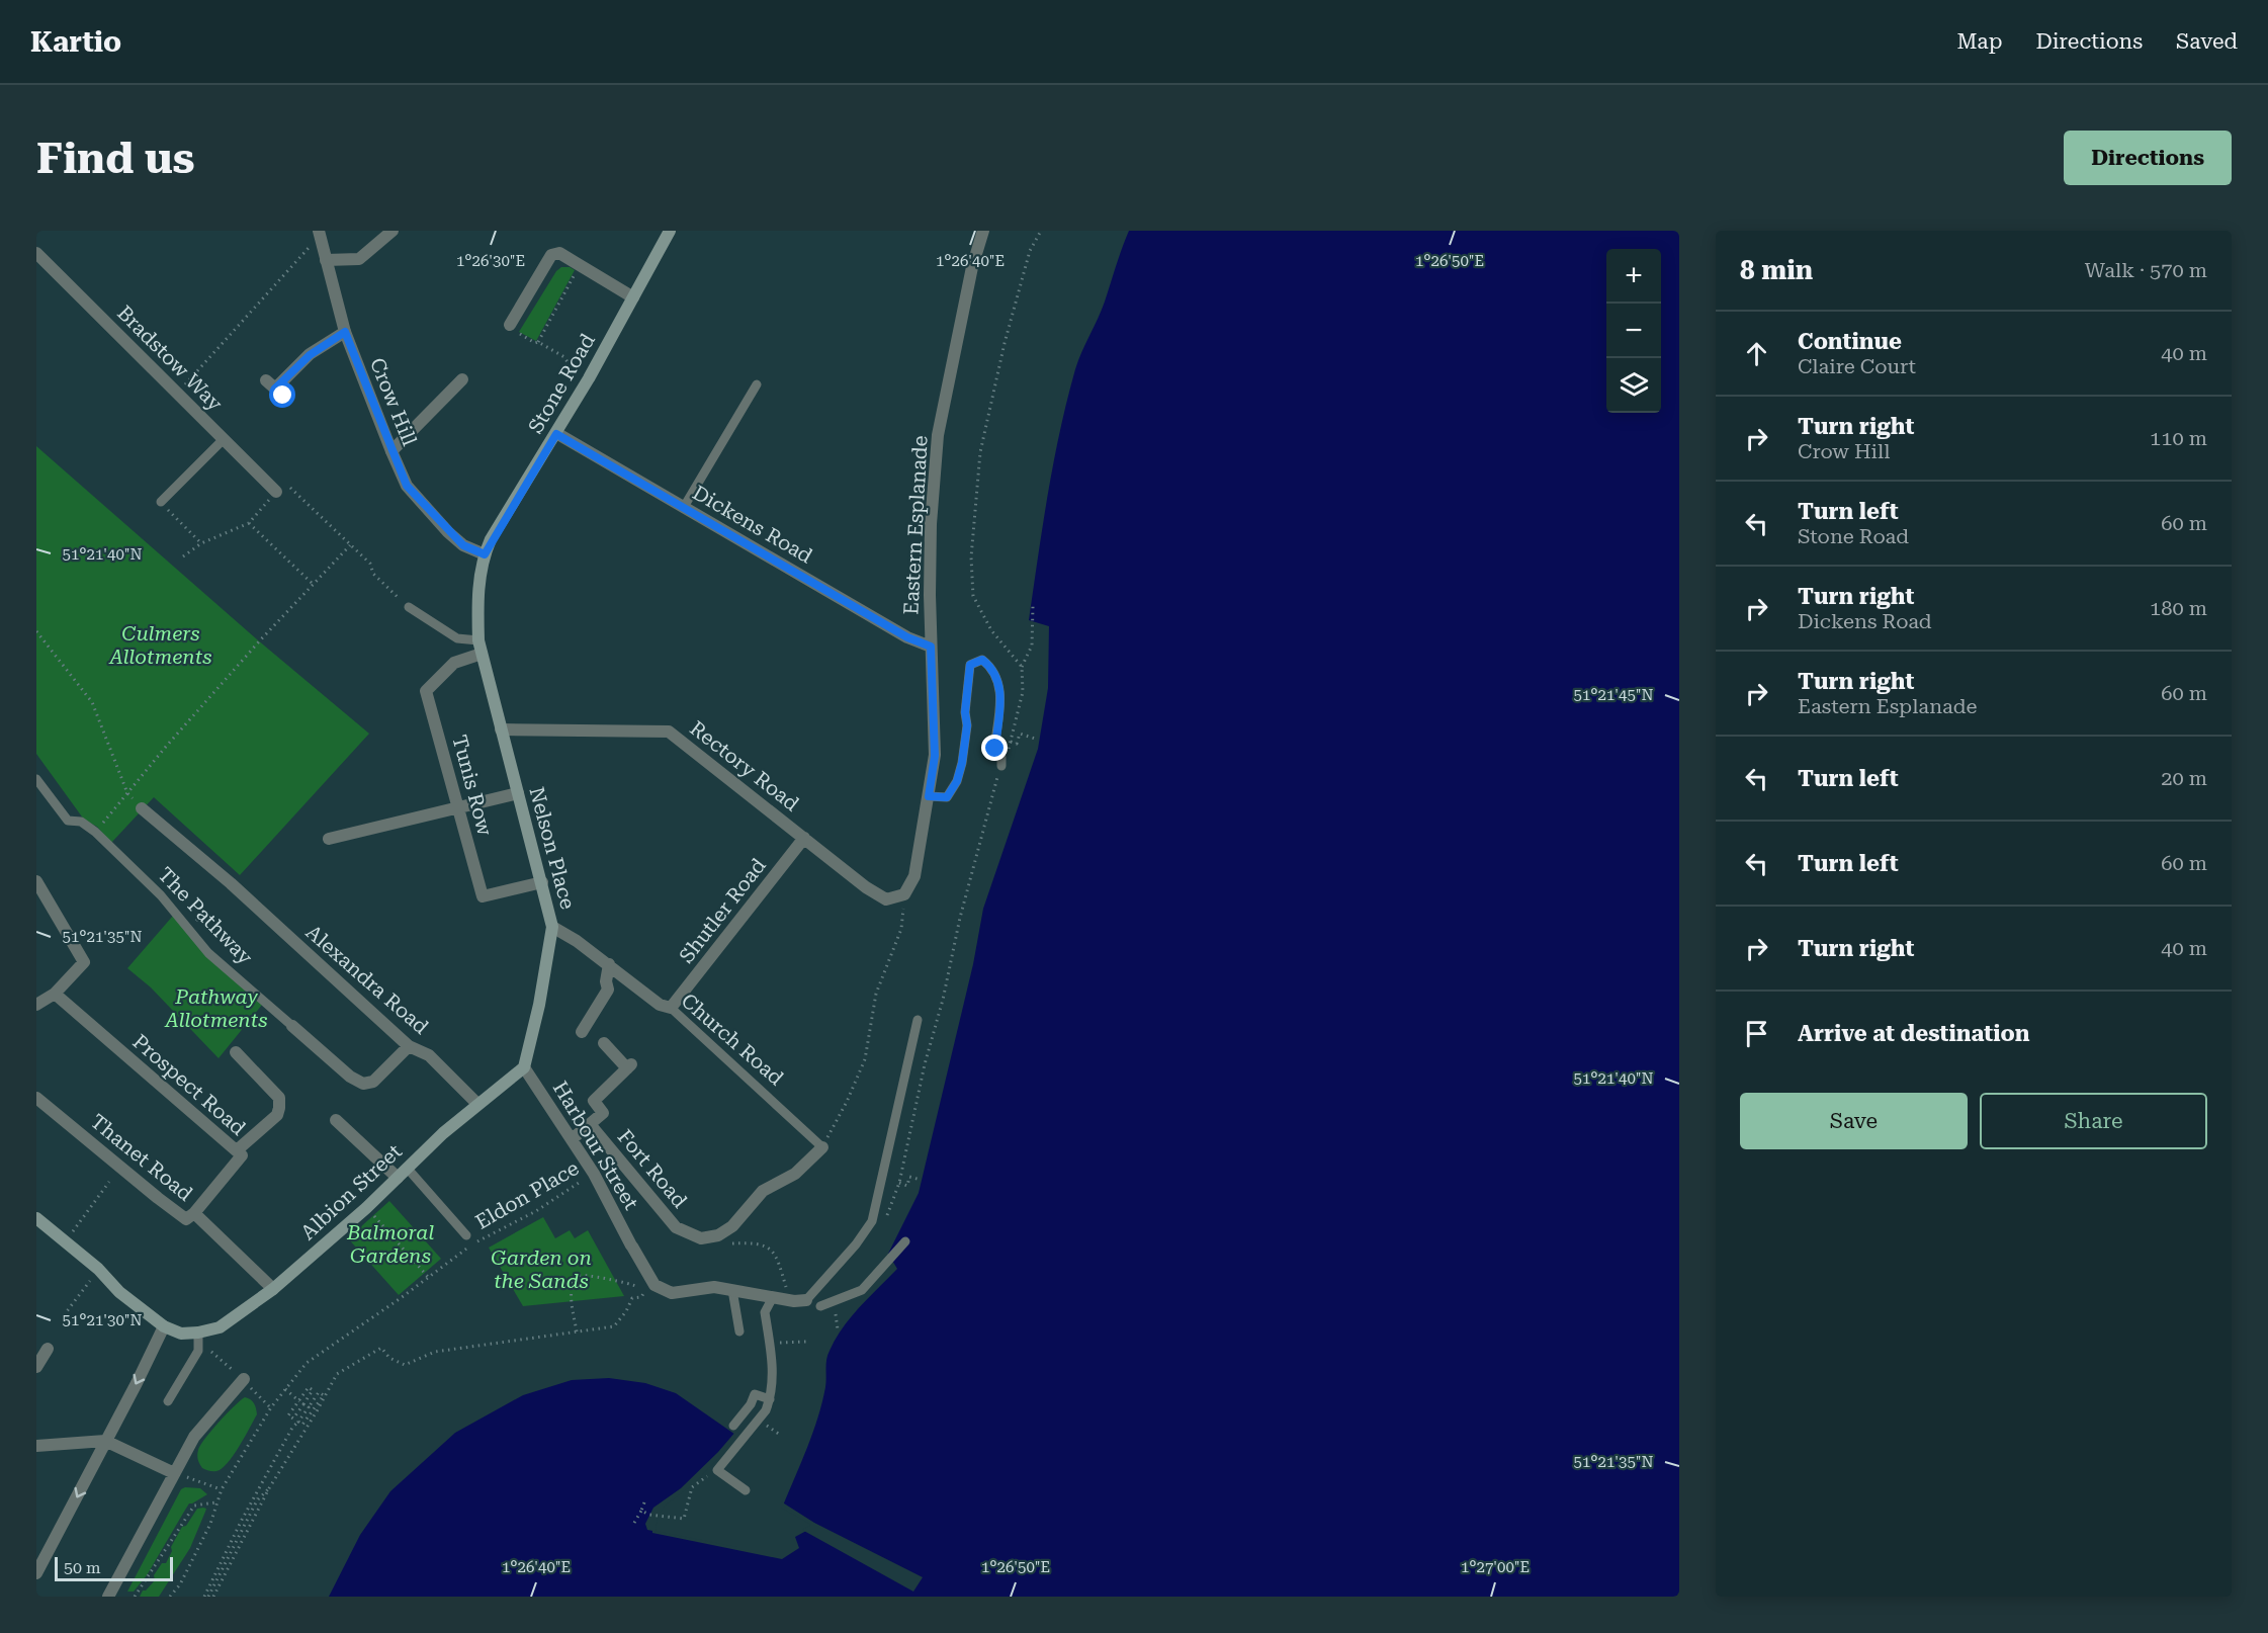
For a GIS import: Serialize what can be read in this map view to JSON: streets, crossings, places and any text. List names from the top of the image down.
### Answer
{
  "streets": {
    "main road": ["Stone Road", "Nelson Place", "Albion Street"],
    "street": [
      "Bradstow Way",
      "Crow Hill",
      "Dickens Road",
      "Eastern Esplanade",
      "Rectory Road",
      "Tunis Row",
      "Shutler Road",
      "The Pathway",
      "Alexandra Road",
      "Church Road",
      "Prospect Road",
      "Harbour Street",
      "Thanet Road",
      "Fort Road"
    ],
    "path": ["Eldon Place"]
  },
  "crossings": [
    ["Stone Road", "Crow Hill"],
    ["Stone Road", "Dickens Road"],
    ["Stone Road", "Nelson Place"],
    ["Crow Hill", "Nelson Place"],
    ["Dickens Road", "Eastern Esplanade"],
    ["Eastern Esplanade", "Rectory Road"],
    ["Rectory Road", "Nelson Place"],
    ["Rectory Road", "Shutler Road"],
    ["Tunis Row", "Nelson Place"],
    ["Nelson Place", "Church Road"],
    ["Nelson Place", "Harbour Street"],
    ["Nelson Place", "Albion Street"],
    ["Shutler Road", "Church Road"],
    ["The Pathway", "Alexandra Road"],
    ["Alexandra Road", "Albion Street"],
    ["Prospect Road", "Thanet Road"],
    ["Harbour Street", "Fort Road"],
    ["Harbour Street", "Albion Street"],
    ["Harbour Street", "Eldon Place"],
    ["Thanet Road", "Albion Street"]
  ],
  "parks": [
    "Culmers Allotments",
    "Pathway Allotments",
    "Balmoral Gardens",
    "Garden on the Sands"
  ],
  "scale_bar": "50 m",
  "page": {
    "header": "Kartio",
    "nav": ["Map", "Directions", "Saved"],
    "buttons": [
      "Directions",
      ["Save", "Share"]
    ],
    "title": "Find us",
    "heading": ["8 min", "Walk · 570 m"],
    "map_buttons": ["+", "−"],
    "list": [
      ["Continue", "Claire Court", "40 m"],
      ["Turn right", "Crow Hill", "110 m"],
      ["Turn left", "Stone Road", "60 m"],
      ["Turn right", "Dickens Road", "180 m"],
      ["Turn right", "Eastern Esplanade", "60 m"],
      ["Turn left", "20 m"],
      ["Turn left", "60 m"],
      ["Turn right", "40 m"],
      "Arrive at destination"
    ],
    "scale": "50 m"
  },
  "coordinates": [
    "1°26'30\"E",
    "1°26'40\"E",
    "1°26'50\"E",
    "51°21'40\"N",
    "51°21'45\"N",
    "51°21'35\"N",
    "51°21'30\"N",
    "1°27'00\"E"
  ]
}
